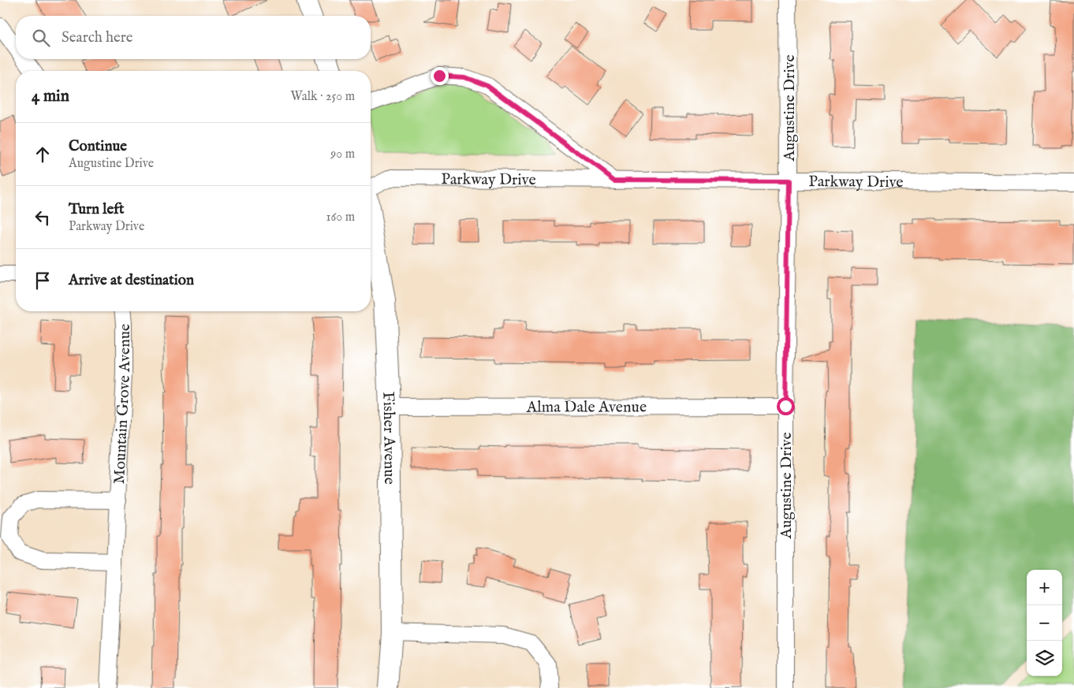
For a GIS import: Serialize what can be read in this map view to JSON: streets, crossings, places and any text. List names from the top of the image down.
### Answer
{
  "streets": {
    "street": [
      "Augustine Drive",
      "Parkway Drive",
      "Mountain Grove Avenue",
      "Alma Dale Avenue",
      "Fisher Avenue"
    ]
  },
  "crossings": [
    ["Augustine Drive", "Parkway Drive"],
    ["Augustine Drive", "Alma Dale Avenue"],
    ["Alma Dale Avenue", "Fisher Avenue"]
  ],
  "page": {
    "search": "Search here",
    "heading": ["4 min", "Walk · 250 m"],
    "list": [
      ["Continue", "Augustine Drive", "90 m"],
      ["Turn left", "Parkway Drive", "160 m"],
      "Arrive at destination"
    ],
    "map_buttons": ["+", "−"]
  }
}
